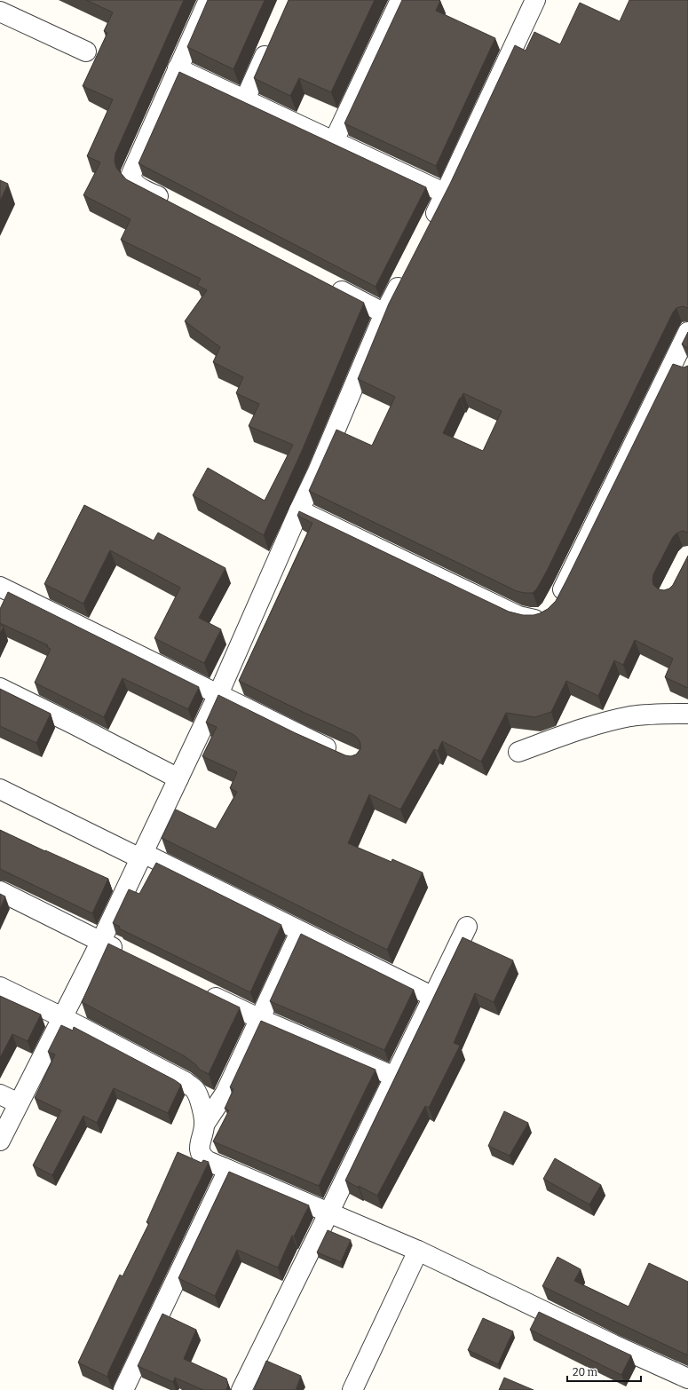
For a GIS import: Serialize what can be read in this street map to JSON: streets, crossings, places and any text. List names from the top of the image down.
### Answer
{
  "scale_bar": "20 m"
}
